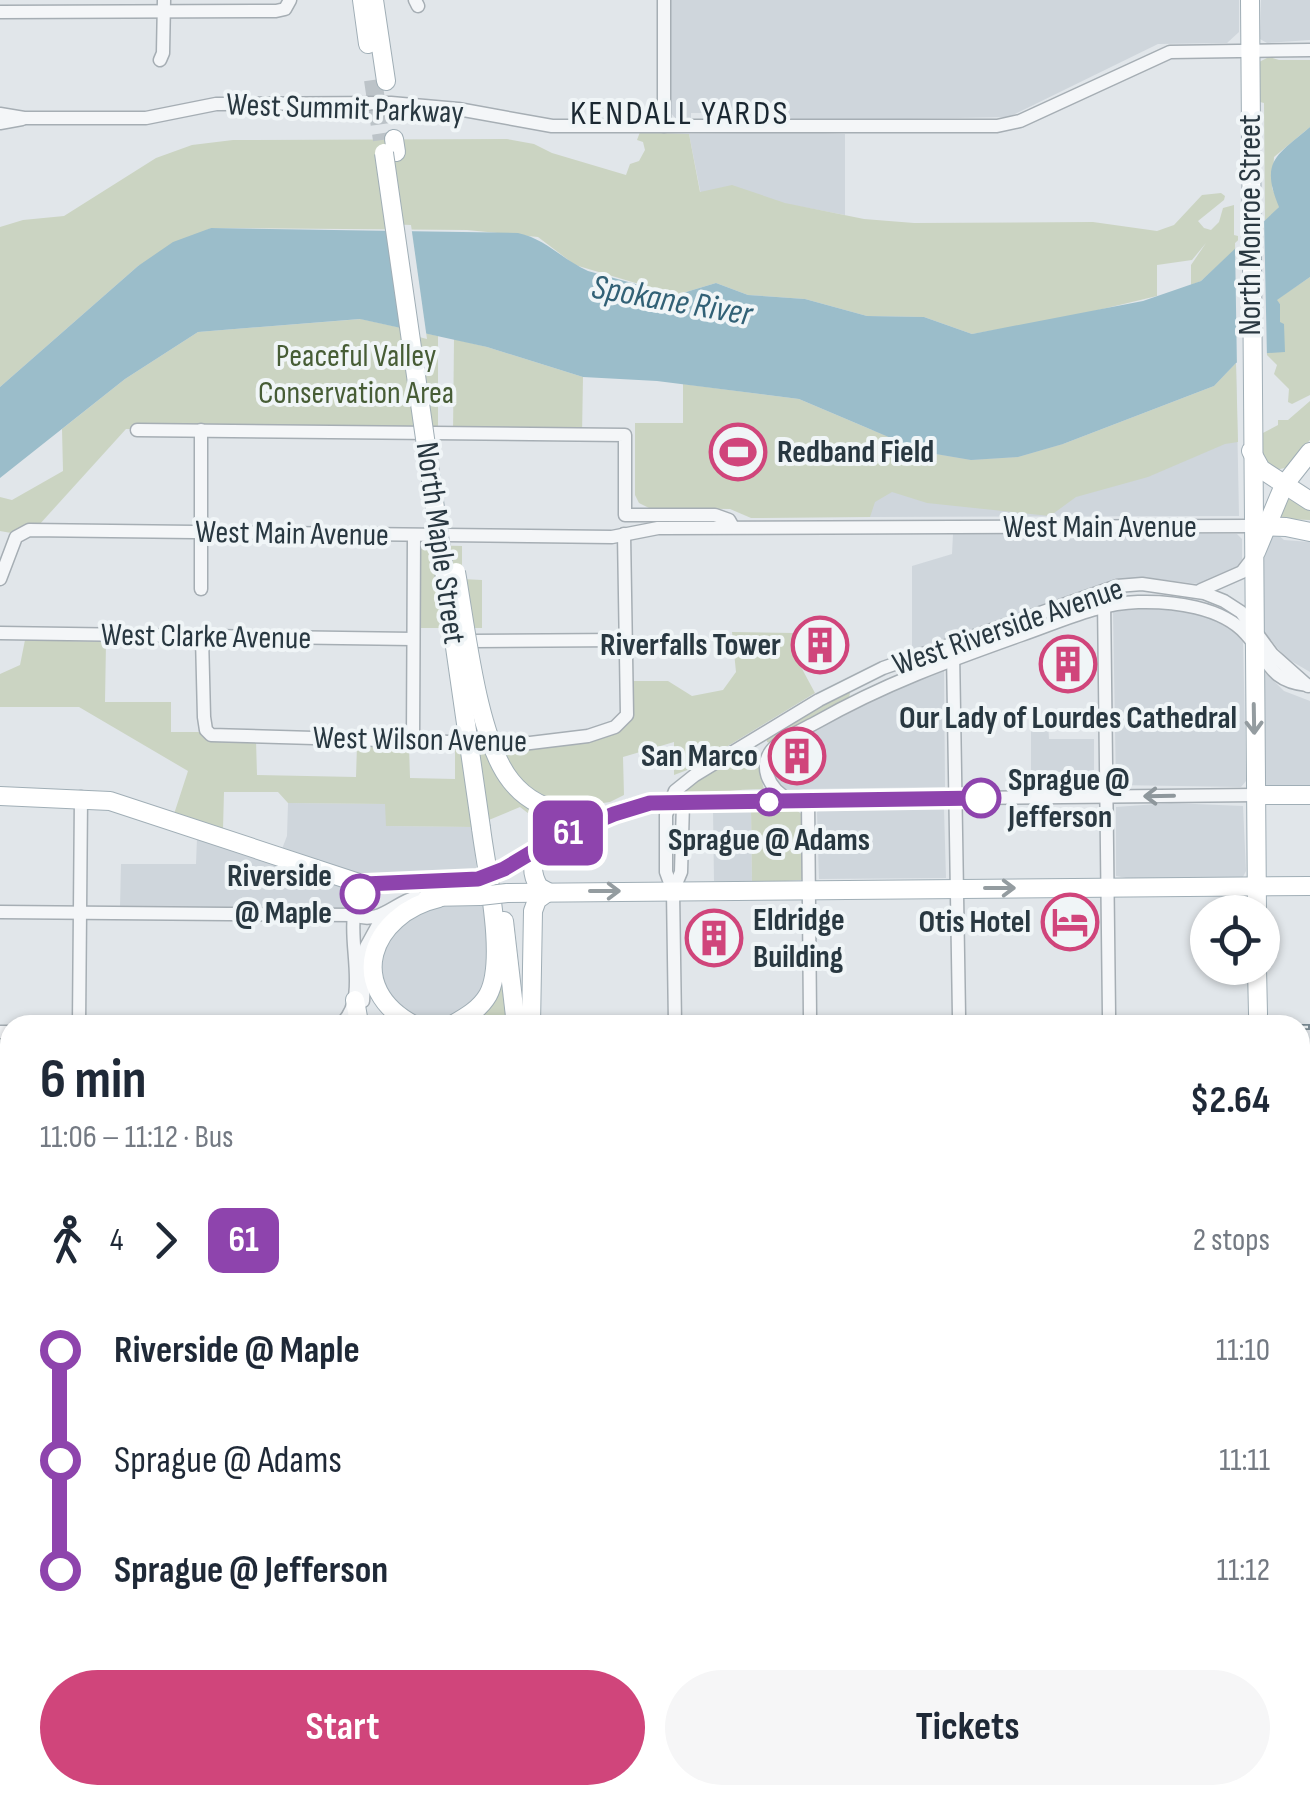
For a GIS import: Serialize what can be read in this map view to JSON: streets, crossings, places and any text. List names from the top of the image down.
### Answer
{
  "streets": {
    "main road": ["North Monroe Street", "West Main Avenue", "North Maple Street"],
    "street": [
      "West Summit Parkway",
      "West Riverside Avenue",
      "West Clarke Avenue",
      "West Wilson Avenue"
    ]
  },
  "crossings": [
    ["West Summit Parkway", "North Monroe Street"],
    ["North Monroe Street", "West Main Avenue"],
    ["North Monroe Street", "West Riverside Avenue"],
    ["West Main Avenue", "North Maple Street"],
    ["North Maple Street", "West Clarke Avenue"],
    ["North Maple Street", "West Wilson Avenue"],
    ["West Clarke Avenue", "West Wilson Avenue"]
  ],
  "districts": ["KENDALL YARDS"],
  "water": ["Spokane River"],
  "parks": ["Peaceful Valley Conservation Area"],
  "places": {
    "sports": ["Redband Field"],
    "building": [
      "Riverfalls Tower",
      "Our Lady of Lourdes Cathedral",
      "San Marco",
      "Eldridge Building"
    ],
    "other": ["Sprague @ Jefferson", "Sprague @ Adams", "Riverside @ Maple"],
    "hotel": ["Otis Hotel"]
  },
  "lines": ["bus line 61"],
  "page": {
    "on_map": "61",
    "heading": ["6 min", "11:06 – 11:12 · Bus", "$2.64"],
    "legs": ["4", "61", "2 stops"],
    "list": [
      {
        "name": "Riverside @ Maple",
        "value": "11:10"
      },
      {
        "name": "Sprague @ Adams",
        "value": "11:11"
      },
      {
        "name": "Sprague @ Jefferson",
        "value": "11:12"
      }
    ],
    "buttons": ["Start", "Tickets"]
  }
}
